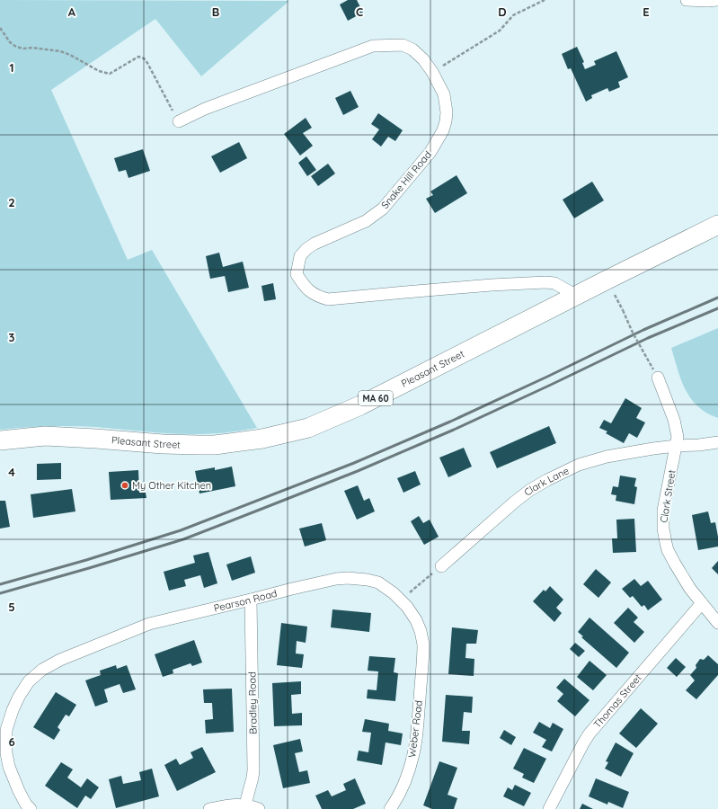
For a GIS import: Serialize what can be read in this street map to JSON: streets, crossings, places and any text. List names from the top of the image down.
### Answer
{
  "streets": {
    "main road": ["Pleasant Street", "MA 60"],
    "street": [
      "Snake Hill Road",
      "Clark Lane",
      "Clark Street",
      "Pearson Road",
      "Thomas Street",
      "Bradley Road",
      "Weber Road"
    ]
  },
  "crossings": [
    ["Snake Hill Road", "Pleasant Street"],
    ["Clark Lane", "Clark Street"],
    ["Clark Street", "Thomas Street"],
    ["Pearson Road", "Bradley Road"],
    ["Pearson Road", "Weber Road"]
  ],
  "places": ["My Other Kitchen"],
  "grid": {
    "columns": [
      "A",
      "B",
      "C",
      "D",
      "E"
    ],
    "rows": [
      "1",
      "2",
      "3",
      "4",
      "5",
      "6"
    ]
  }
}
